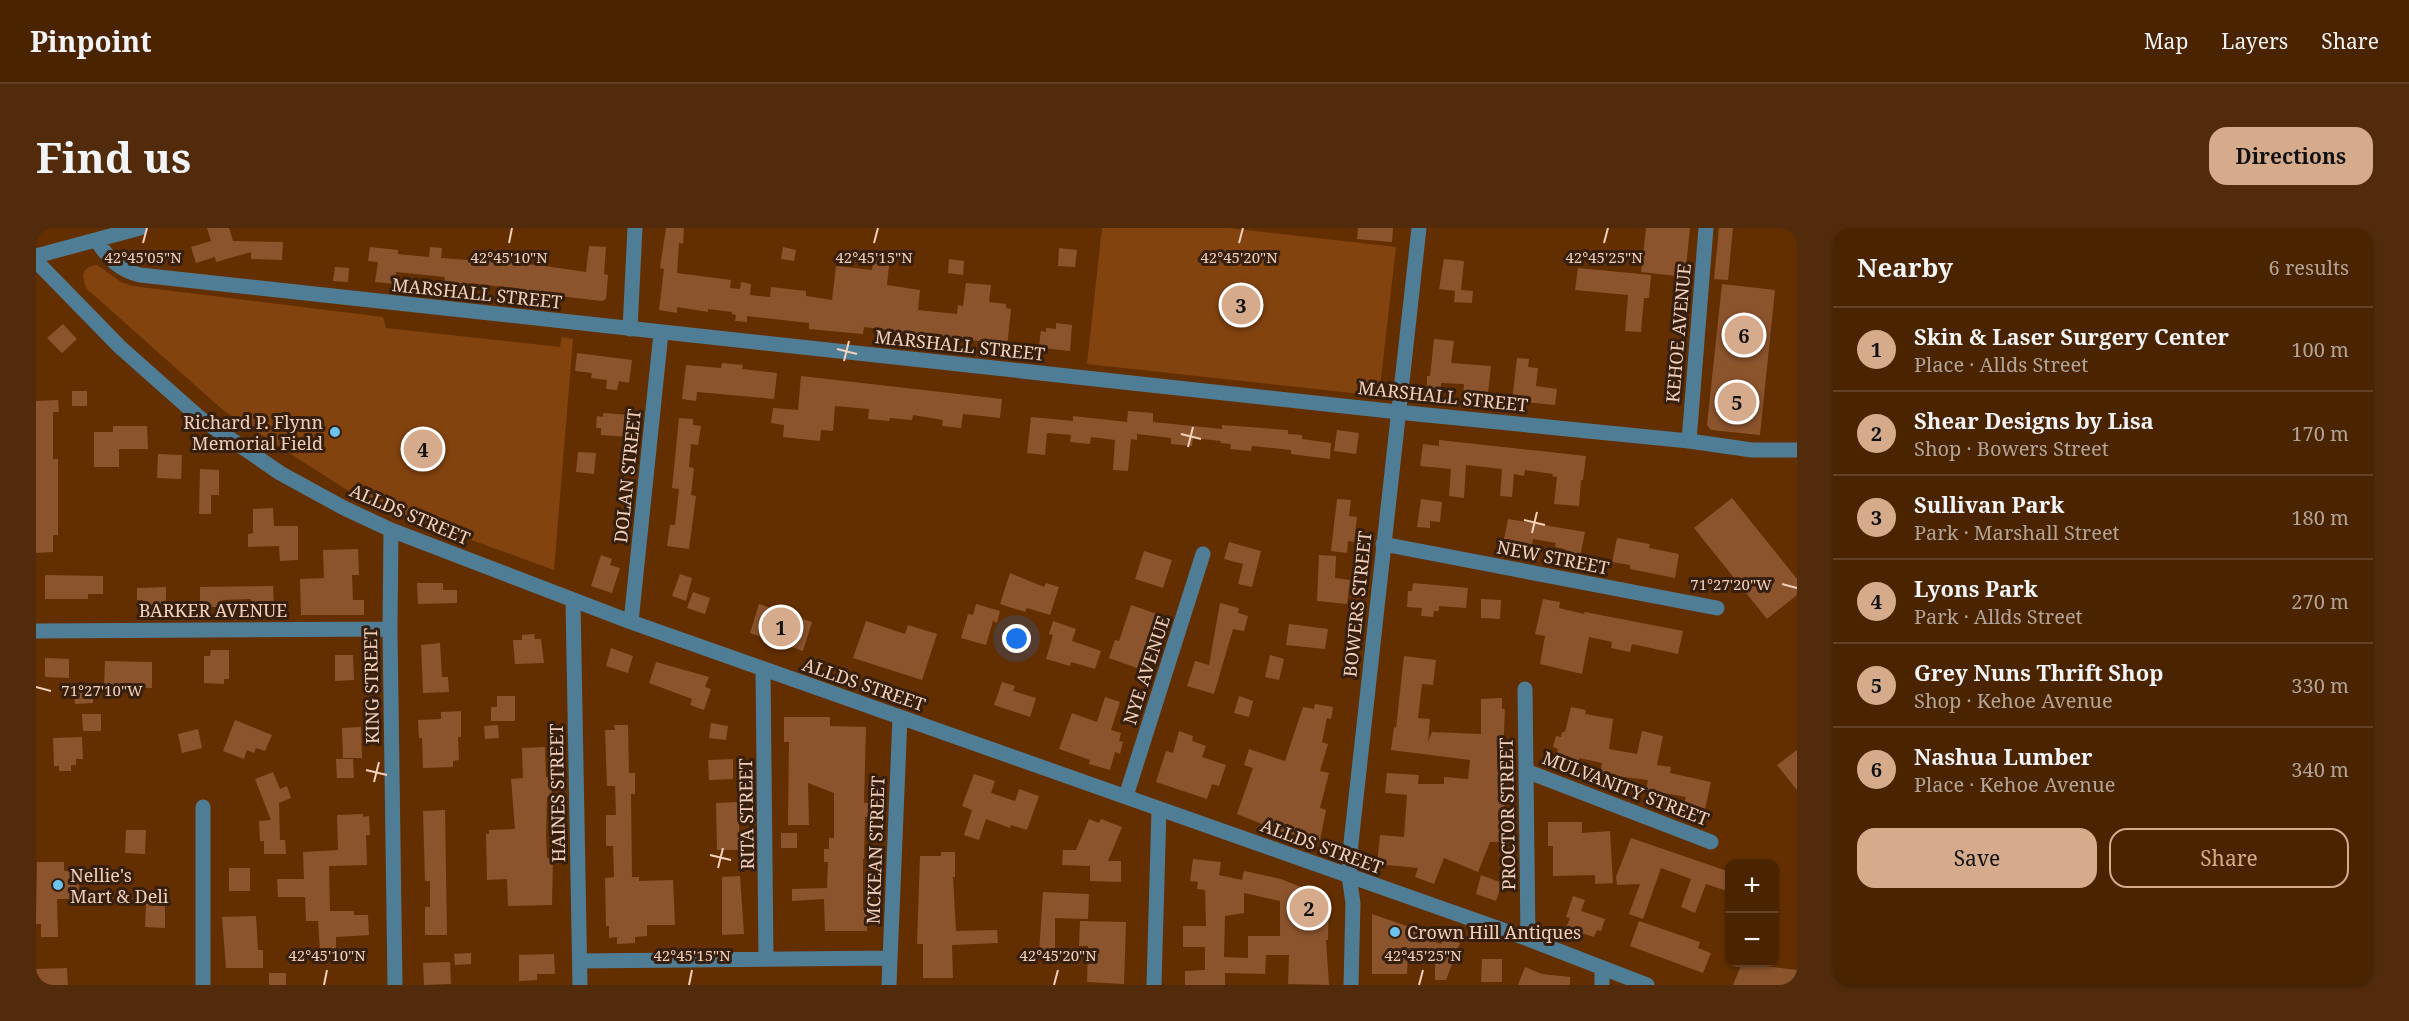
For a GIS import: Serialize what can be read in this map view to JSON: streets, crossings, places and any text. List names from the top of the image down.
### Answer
{
  "streets": {
    "street": [
      "MARSHALL STREET",
      "KEHOE AVENUE",
      "DOLAN STREET",
      "ALLDS STREET",
      "NEW STREET",
      "BOWERS STREET",
      "BARKER AVENUE",
      "NYE AVENUE",
      "KING STREET",
      "MULVANITY STREET",
      "HAINES STREET",
      "RITA STREET",
      "PROCTOR STREET",
      "MCKEAN STREET"
    ]
  },
  "crossings": [
    ["MARSHALL STREET", "KEHOE AVENUE"],
    ["MARSHALL STREET", "DOLAN STREET"],
    ["MARSHALL STREET", "BOWERS STREET"],
    ["DOLAN STREET", "ALLDS STREET"],
    ["ALLDS STREET", "BOWERS STREET"],
    ["ALLDS STREET", "NYE AVENUE"],
    ["ALLDS STREET", "KING STREET"],
    ["ALLDS STREET", "HAINES STREET"],
    ["ALLDS STREET", "RITA STREET"],
    ["ALLDS STREET", "PROCTOR STREET"],
    ["ALLDS STREET", "MCKEAN STREET"],
    ["NEW STREET", "BOWERS STREET"],
    ["BARKER AVENUE", "KING STREET"],
    ["MULVANITY STREET", "PROCTOR STREET"]
  ],
  "places": ["Richard P. Flynn Memorial Field", "Nellie's Mart & Deli", "Crown Hill Antiques"],
  "page": {
    "header": "Pinpoint",
    "nav": ["Map", "Layers", "Share"],
    "buttons": [
      "Directions",
      ["Save", "Share"]
    ],
    "title": "Find us",
    "heading": ["Nearby", "6 results"],
    "pins": [
      "3",
      "6",
      "5",
      "4",
      "1",
      "2"
    ],
    "list": [
      {
        "mark": "1",
        "name": "Skin & Laser Surgery Center",
        "note": "Place · Allds Street",
        "value": "100 m"
      },
      {
        "mark": "2",
        "name": "Shear Designs by Lisa",
        "note": "Shop · Bowers Street",
        "value": "170 m"
      },
      {
        "mark": "3",
        "name": "Sullivan Park",
        "note": "Park · Marshall Street",
        "value": "180 m"
      },
      {
        "mark": "4",
        "name": "Lyons Park",
        "note": "Park · Allds Street",
        "value": "270 m"
      },
      {
        "mark": "5",
        "name": "Grey Nuns Thrift Shop",
        "note": "Shop · Kehoe Avenue",
        "value": "330 m"
      },
      {
        "mark": "6",
        "name": "Nashua Lumber",
        "note": "Place · Kehoe Avenue",
        "value": "340 m"
      }
    ],
    "map_buttons": ["+", "−"]
  },
  "coordinates": [
    "42°45'05\"N",
    "42°45'10\"N",
    "42°45'15\"N",
    "42°45'20\"N",
    "42°45'25\"N",
    "71°27'20\"W",
    "71°27'10\"W"
  ]
}
